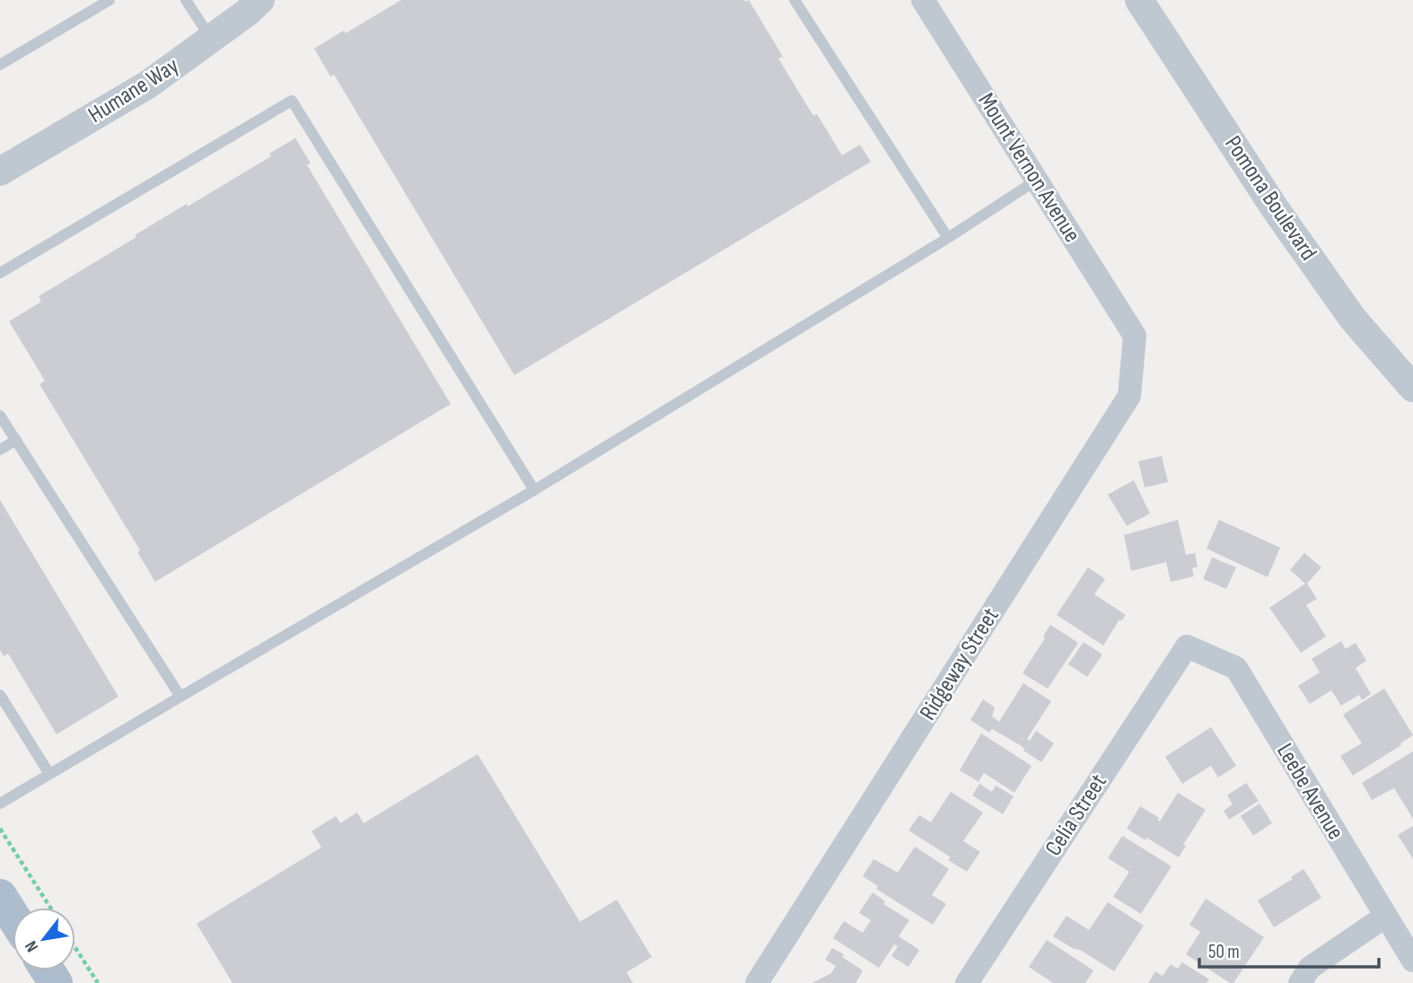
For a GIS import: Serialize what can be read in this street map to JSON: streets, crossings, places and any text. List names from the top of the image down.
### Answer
{
  "streets": {
    "street": [
      "Humane Way",
      "Mount Vernon Avenue",
      "Pomona Boulevard",
      "Ridgeway Street",
      "Leebe Avenue",
      "Celia Street"
    ]
  },
  "crossings": [
    ["Mount Vernon Avenue", "Ridgeway Street"],
    ["Leebe Avenue", "Celia Street"]
  ],
  "scale_bar": "50 m",
  "north": "bottom left"
}
